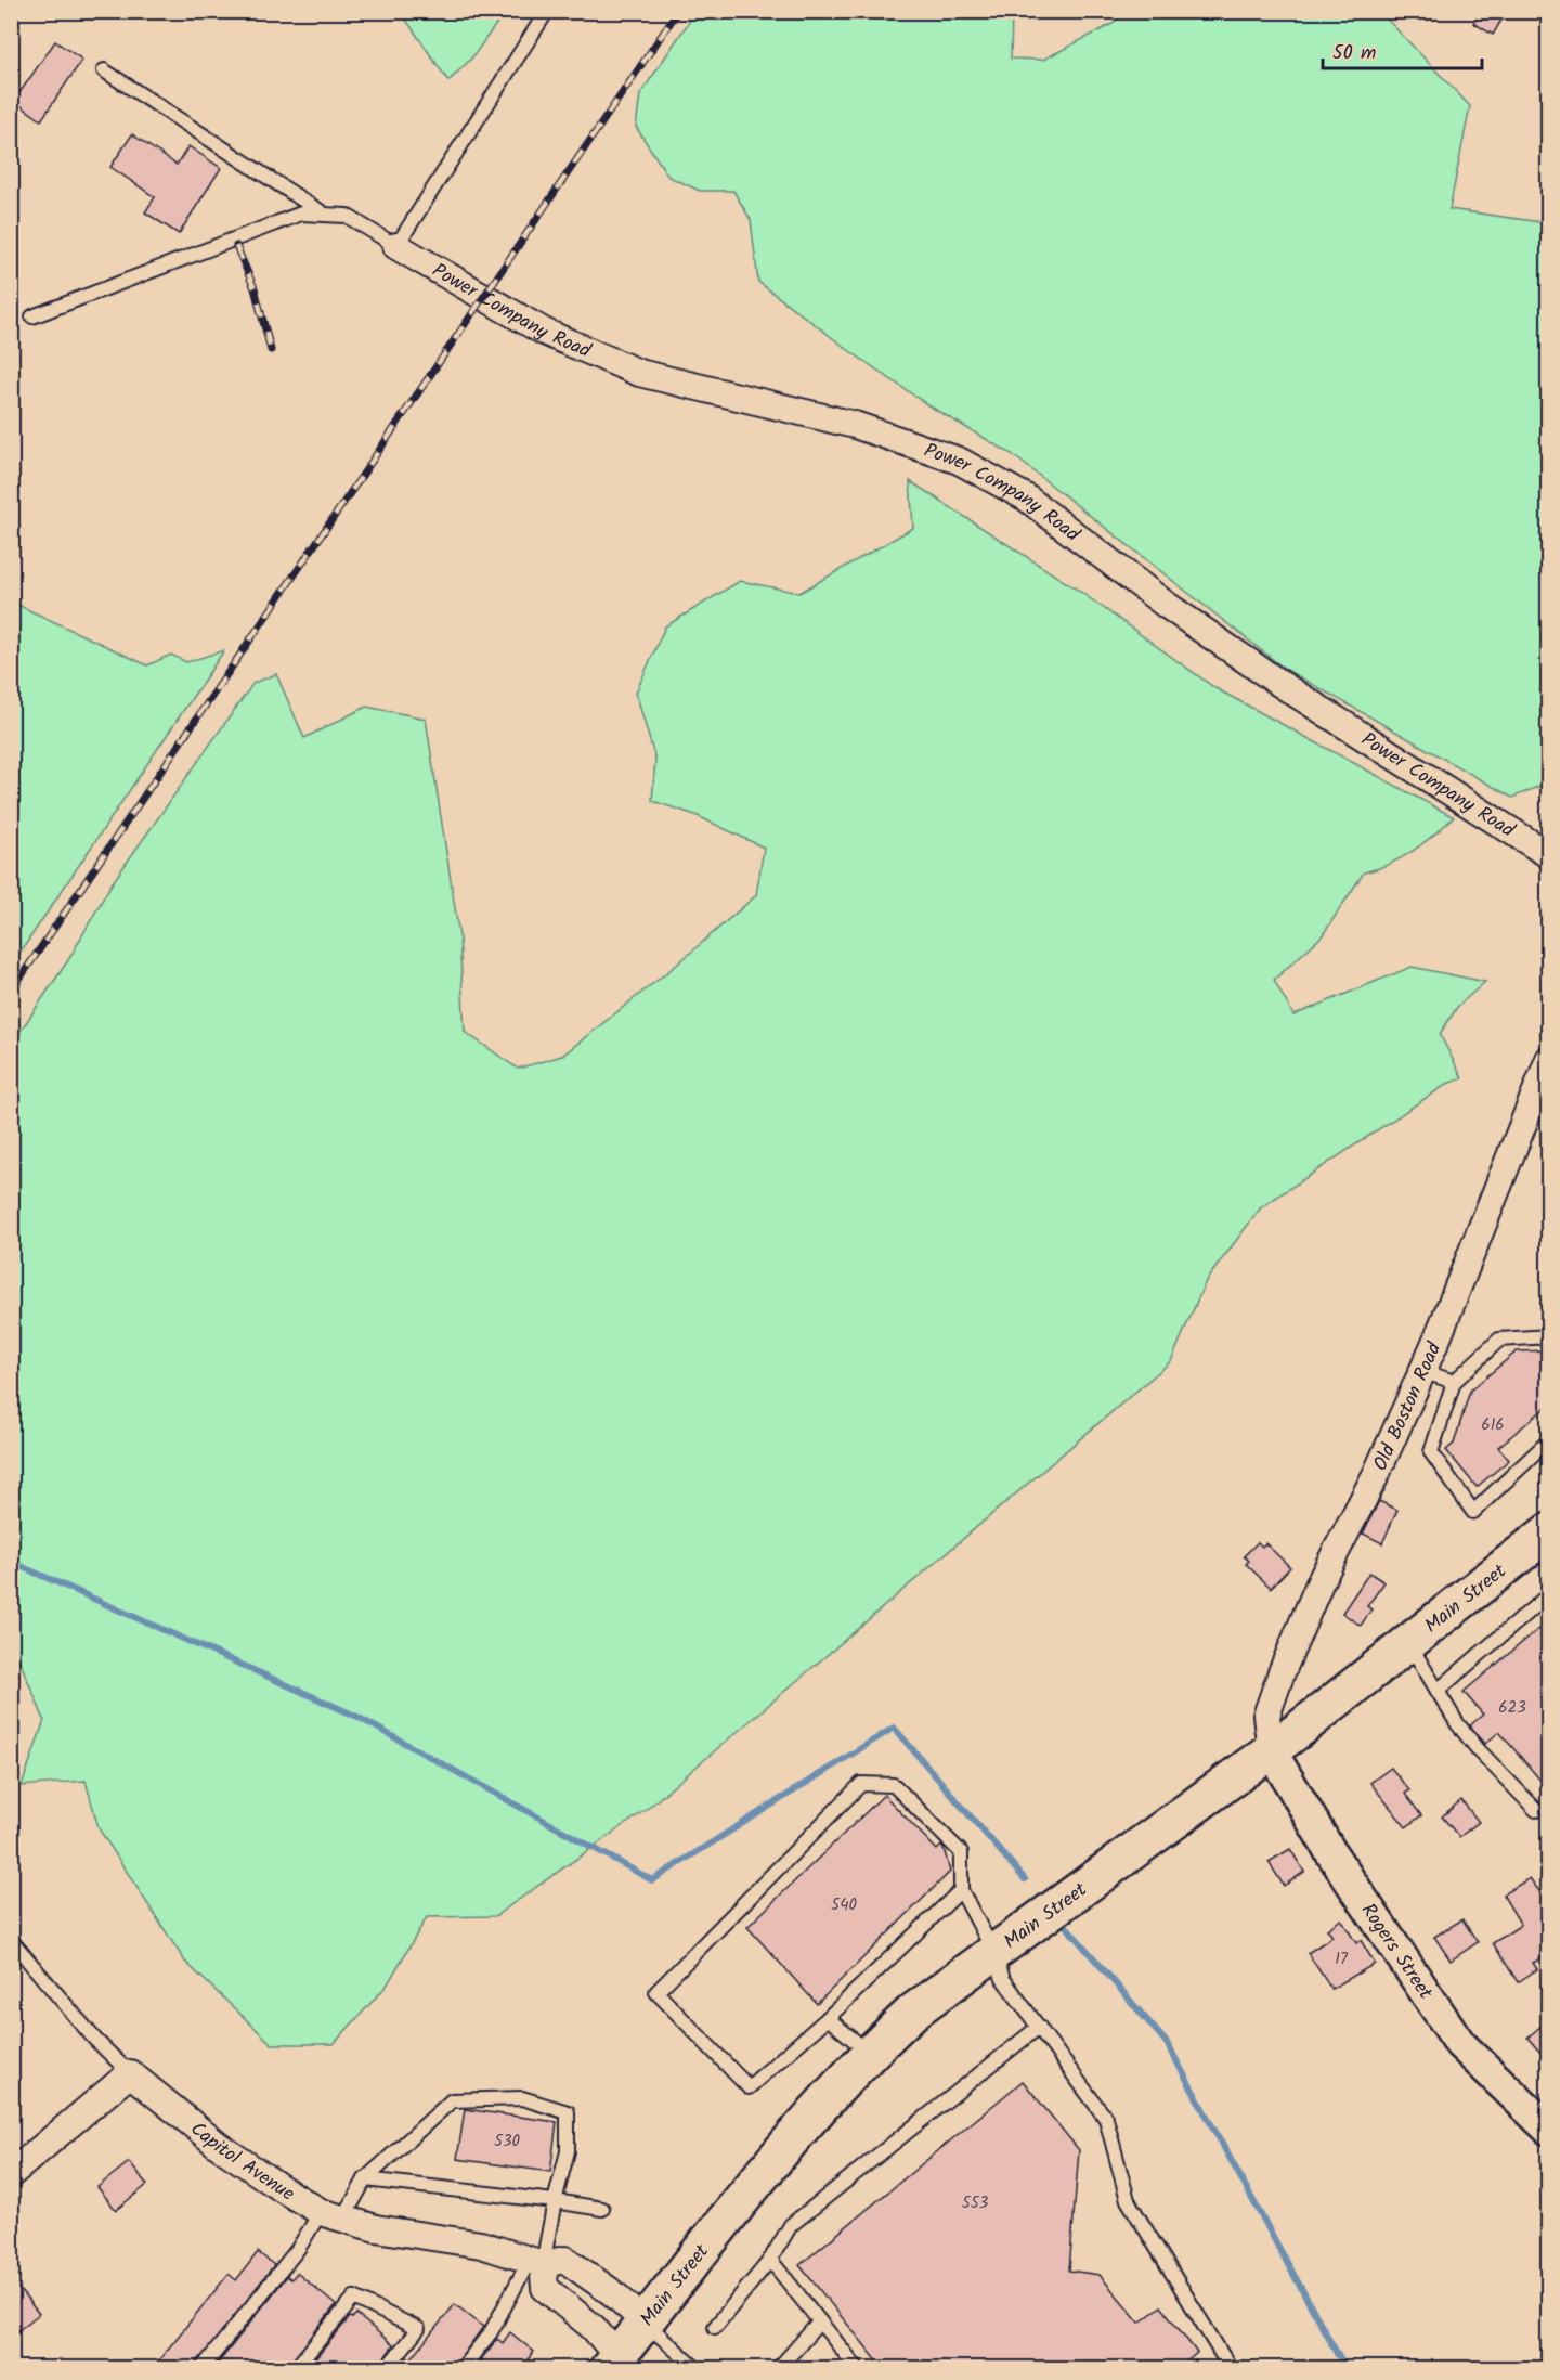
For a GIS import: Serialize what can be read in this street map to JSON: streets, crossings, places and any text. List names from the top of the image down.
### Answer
{
  "streets": {
    "main road": ["Main Street"],
    "street": [
      "Power Company Road",
      "Old Boston Road",
      "Rogers Street",
      "Capitol Avenue"
    ]
  },
  "crossings": [
    ["Old Boston Road", "Main Street"],
    ["Old Boston Road", "Rogers Street"],
    ["Main Street", "Rogers Street"],
    ["Main Street", "Capitol Avenue"]
  ],
  "house_numbers": [
    "616",
    "623",
    "540",
    "17",
    "530",
    "553"
  ],
  "scale_bar": "50 m"
}
